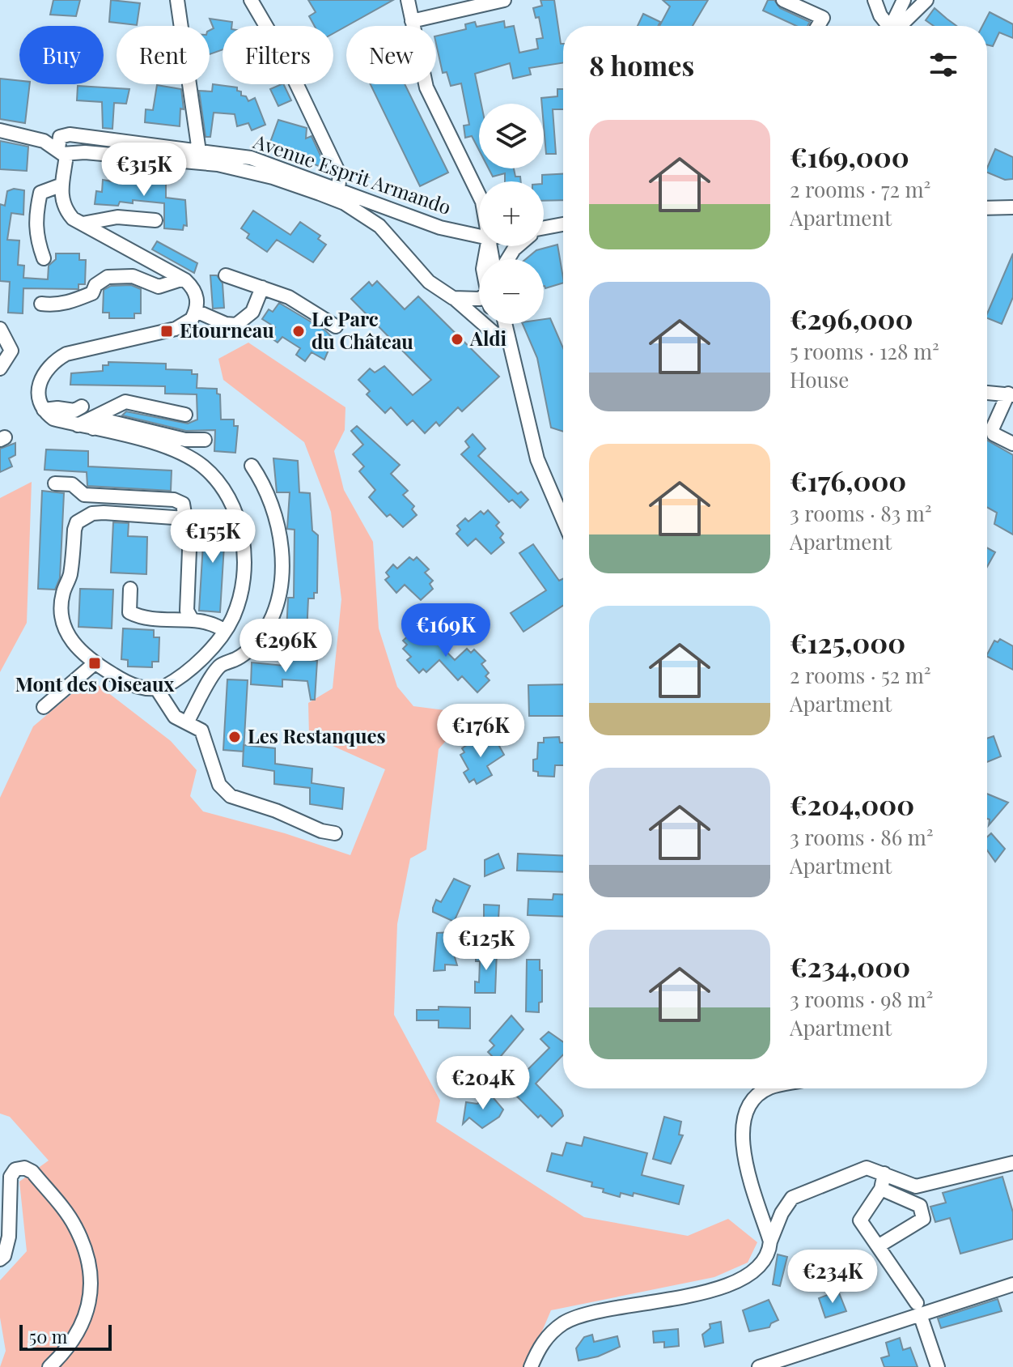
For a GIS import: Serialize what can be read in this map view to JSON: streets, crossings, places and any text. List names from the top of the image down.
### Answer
{
  "streets": {
    "street": ["Avenue Esprit Armando"]
  },
  "places": {
    "transit": ["Etourneau", "Mont des Oiseaux"],
    "other": ["Le Parc du Château", "Aldi", "Les Restanques"]
  },
  "scale_bar": "50 m",
  "page": {
    "chip": [
      "Buy",
      "Rent",
      "Filters",
      "New"
    ],
    "heading": "8 homes",
    "map_buttons": ["+", "−"],
    "list": [
      {
        "name": "€169,000",
        "note": "2 rooms · 72 m² · Apartment"
      },
      {
        "name": "€296,000",
        "note": "5 rooms · 128 m² · House"
      },
      {
        "name": "€176,000",
        "note": "3 rooms · 83 m² · Apartment"
      },
      {
        "name": "€125,000",
        "note": "2 rooms · 52 m² · Apartment"
      },
      {
        "name": "€204,000",
        "note": "3 rooms · 86 m² · Apartment"
      },
      {
        "name": "€234,000",
        "note": "3 rooms · 98 m² · Apartment"
      }
    ],
    "price": [
      "€315K",
      "€155K",
      "€169K",
      "€296K",
      "€176K",
      "€125K",
      "€204K",
      "€234K"
    ],
    "scale": "50 m"
  }
}
